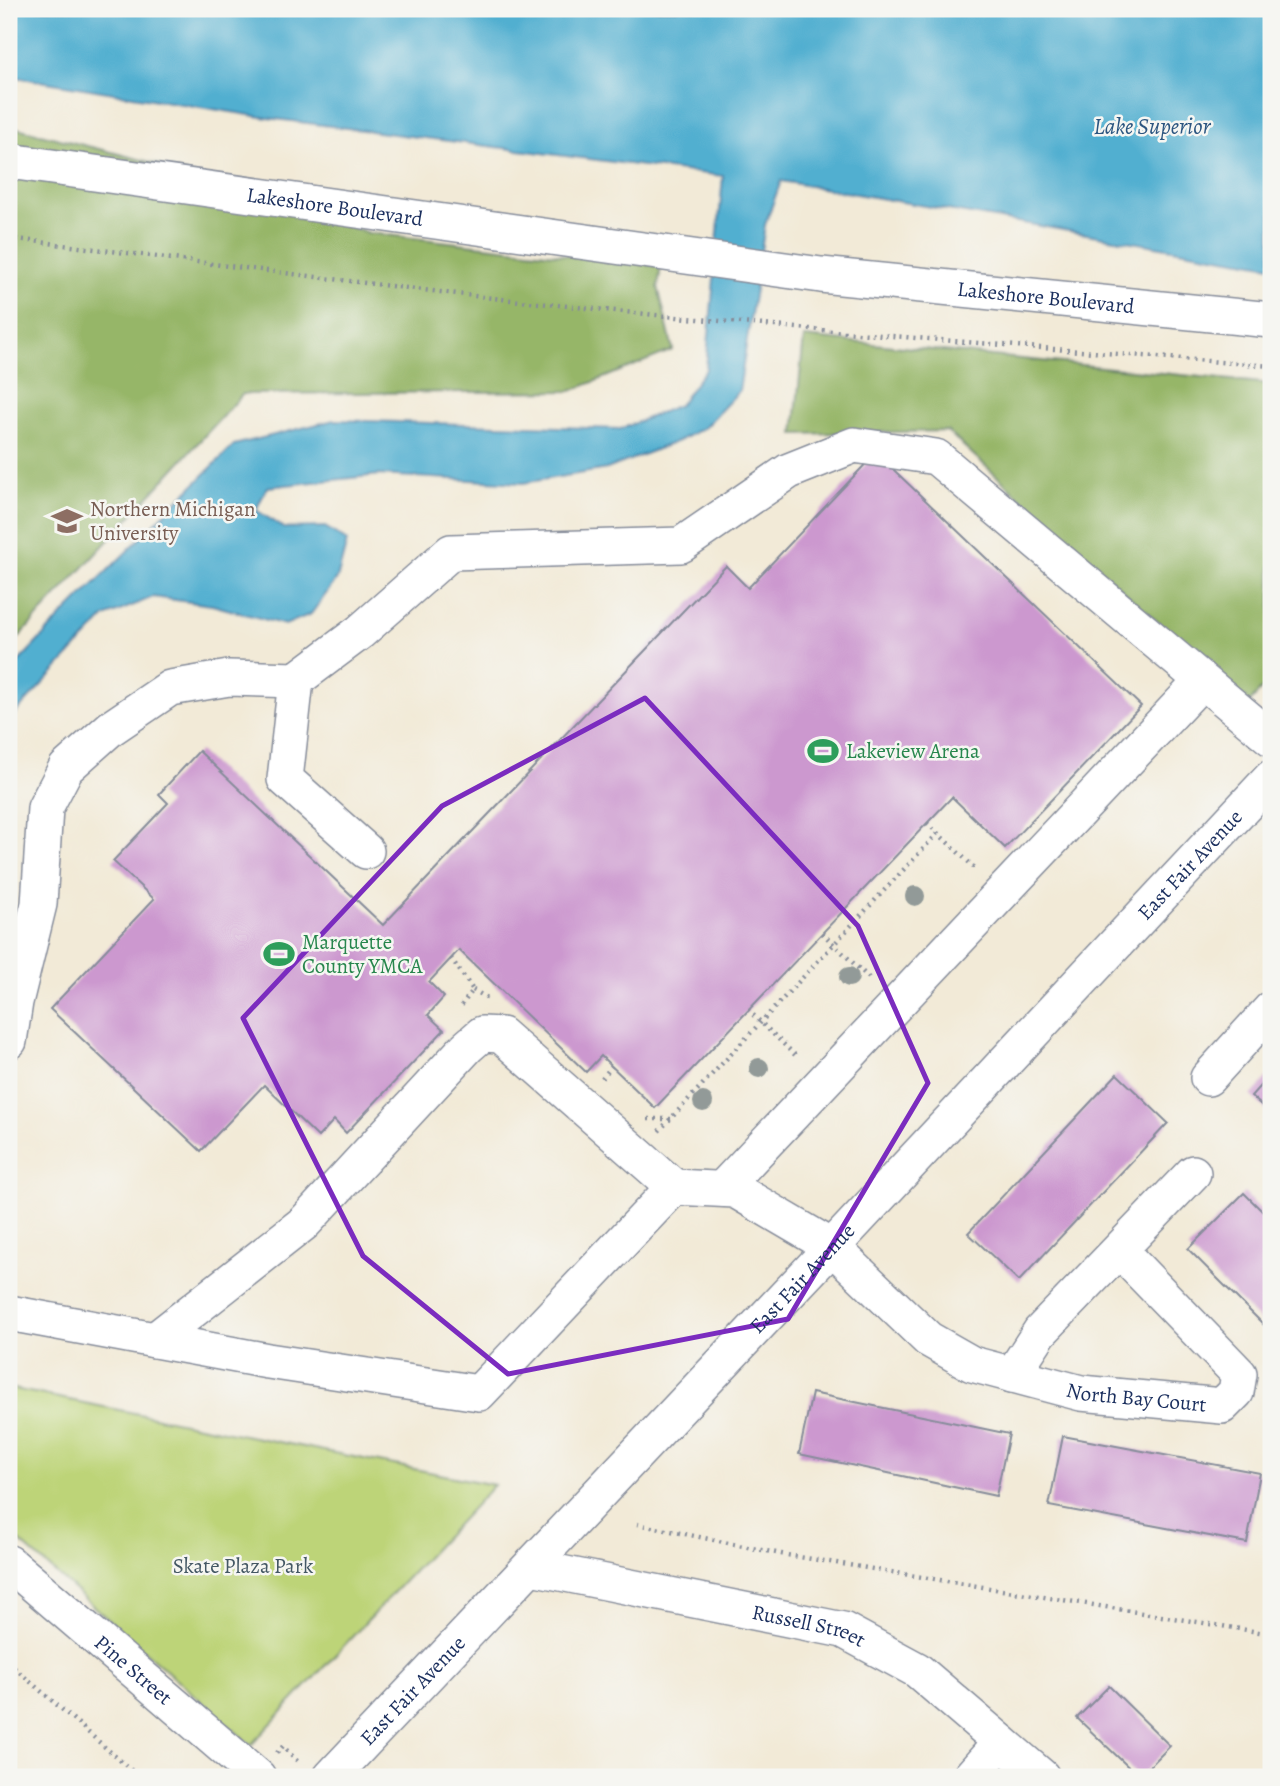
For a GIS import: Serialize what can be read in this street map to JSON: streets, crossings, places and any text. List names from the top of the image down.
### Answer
{
  "streets": {
    "street": [
      "Lakeshore Boulevard",
      "East Fair Avenue",
      "North Bay Court",
      "Russell Street",
      "Pine Street"
    ]
  },
  "crossings": [
    ["East Fair Avenue", "North Bay Court"],
    ["East Fair Avenue", "Russell Street"]
  ],
  "water": ["Lake Superior"],
  "parks": ["Skate Plaza Park"],
  "places": {
    "school or university": ["Northern Michigan University"],
    "sports": ["Lakeview Arena", "Marquette County YMCA"]
  }
}
